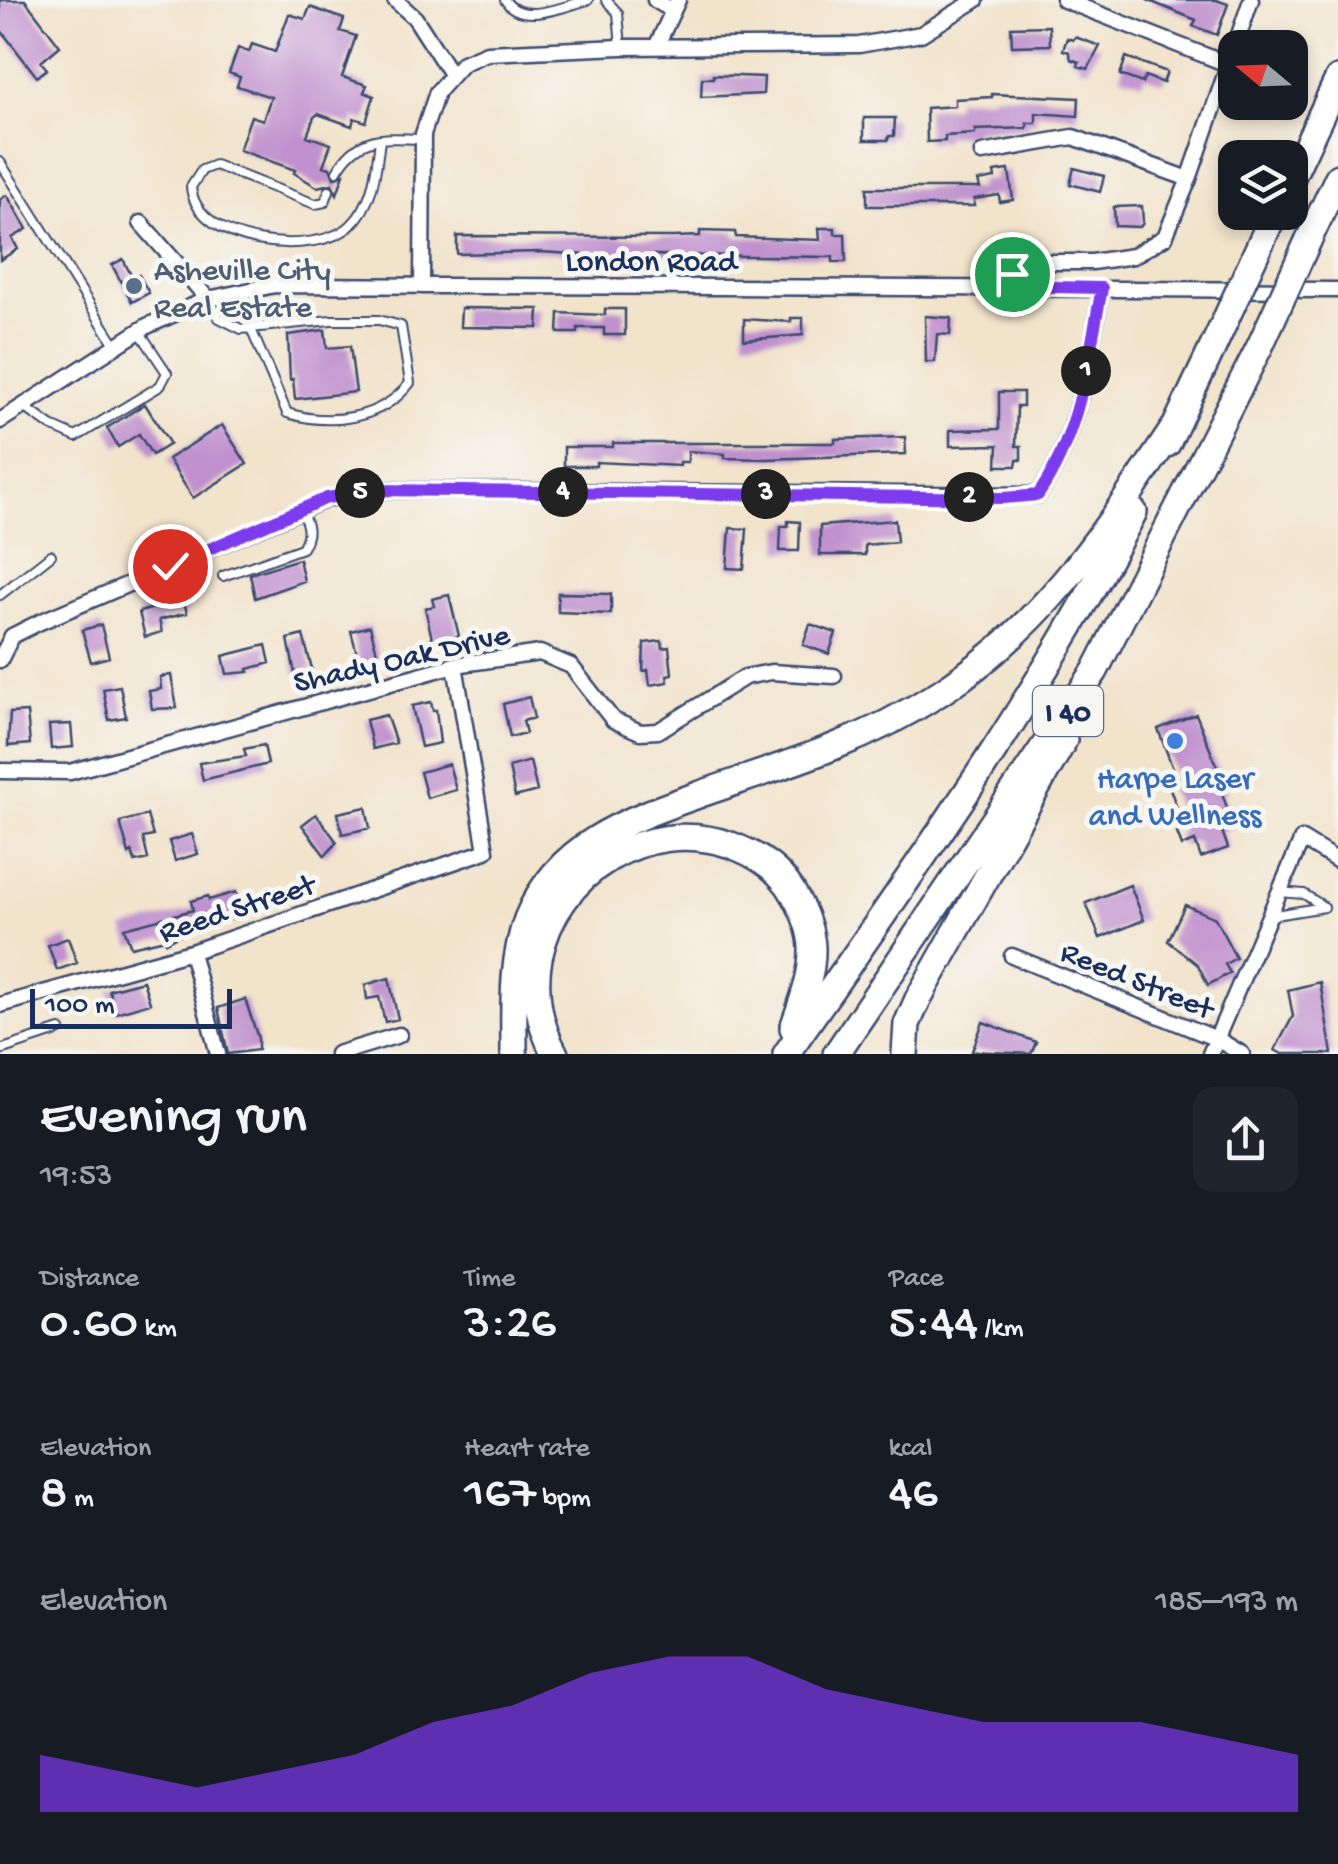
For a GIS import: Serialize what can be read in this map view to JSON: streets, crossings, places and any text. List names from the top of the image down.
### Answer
{
  "streets": {
    "highway": ["I 40"],
    "street": ["London Road", "Shady Oak Drive", "Reed Street"]
  },
  "crossings": [
    ["Shady Oak Drive", "Reed Street"]
  ],
  "places": ["Asheville City Real Estate", "Harpe Laser and Wellness"],
  "scale_bar": "100 m",
  "north": "left",
  "page": {
    "pins": [
      "1",
      "4",
      "5",
      "3",
      "2"
    ],
    "scale": "100 m",
    "heading": ["Evening run", "19:53"],
    "stats": [
      ["Distance", "0.60 km"],
      ["Time", "3:26"],
      ["Pace", "5:44 /km"],
      ["Elevation", "8 m"],
      ["Heart rate", "167 bpm"],
      ["kcal", "46"]
    ],
    "chart": ["Elevation", "185–193 m"]
  }
}
